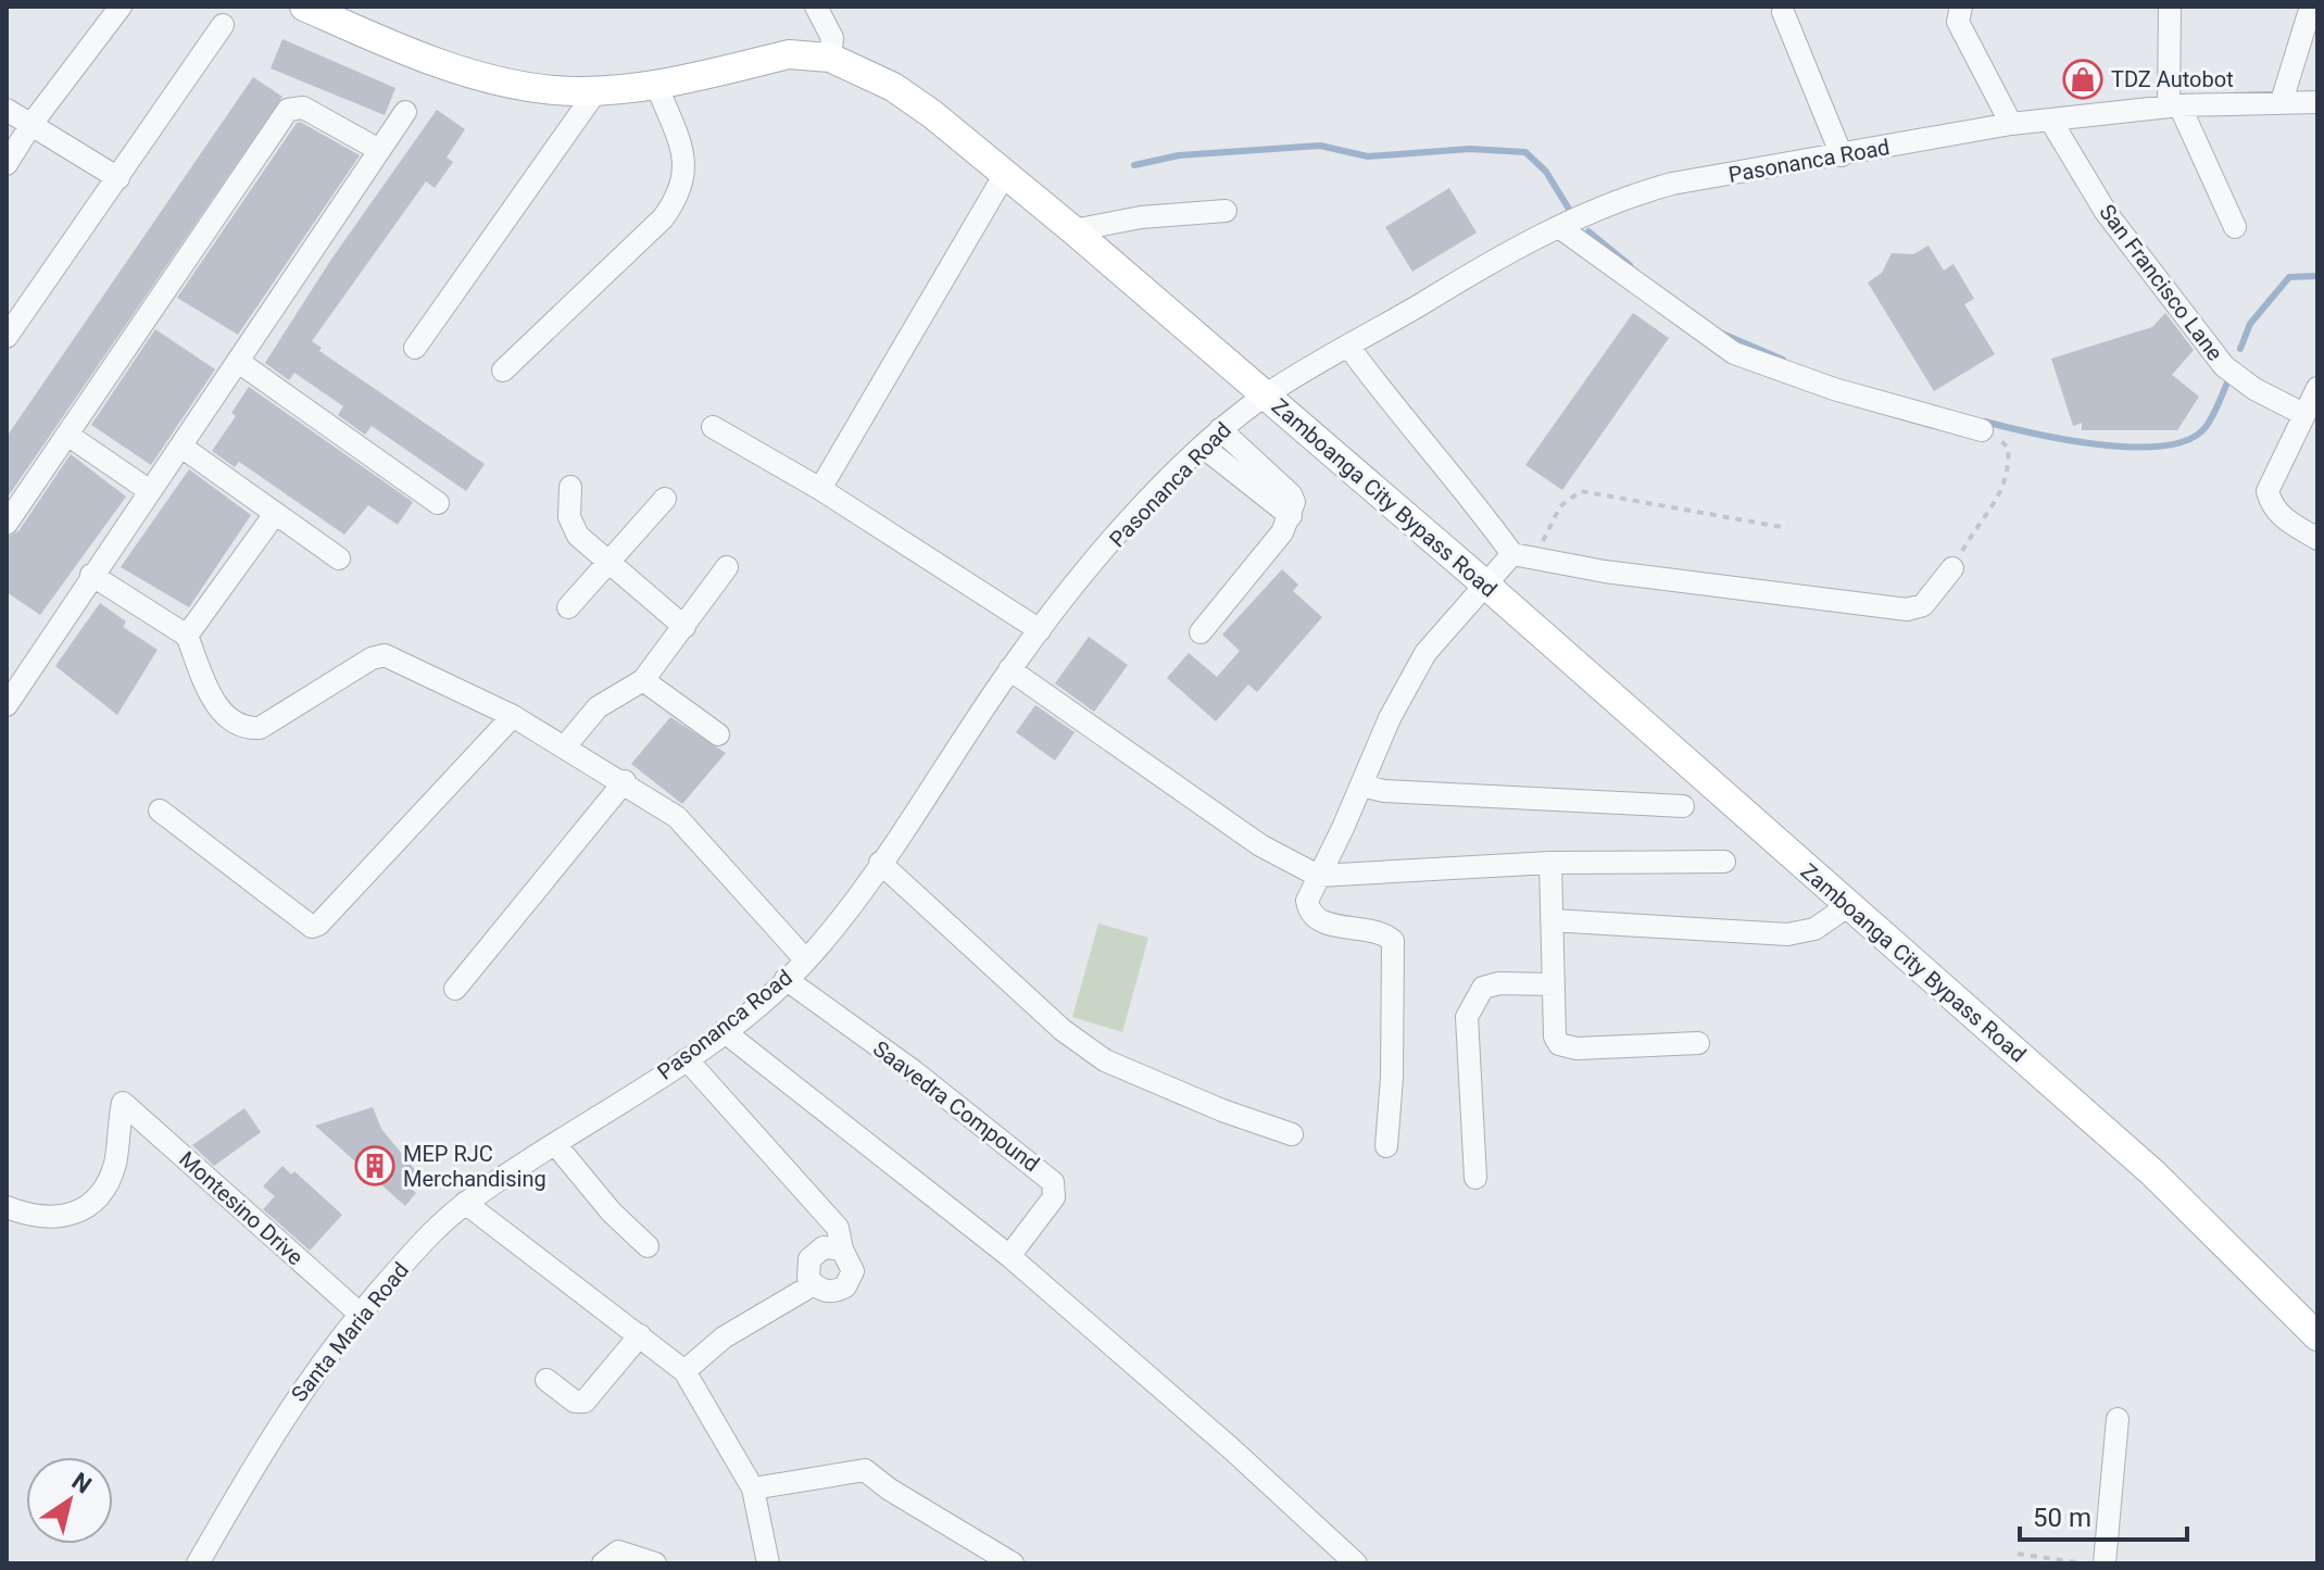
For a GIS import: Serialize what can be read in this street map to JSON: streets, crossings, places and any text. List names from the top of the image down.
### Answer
{
  "streets": {
    "main road": ["Zamboanga City Bypass Road"],
    "street": [
      "Pasonanca Road",
      "San Francisco Lane",
      "Saavedra Compound",
      "Montesino Drive",
      "Santa Maria Road"
    ]
  },
  "crossings": [
    ["Pasonanca Road", "San Francisco Lane"],
    ["Pasonanca Road", "Zamboanga City Bypass Road"],
    ["Pasonanca Road", "Saavedra Compound"],
    ["Pasonanca Road", "Santa Maria Road"],
    ["Montesino Drive", "Santa Maria Road"]
  ],
  "places": {
    "shop": ["TDZ Autobot"],
    "building": ["MEP RJC Merchandising"]
  },
  "scale_bar": "50 m",
  "north": "top right"
}
